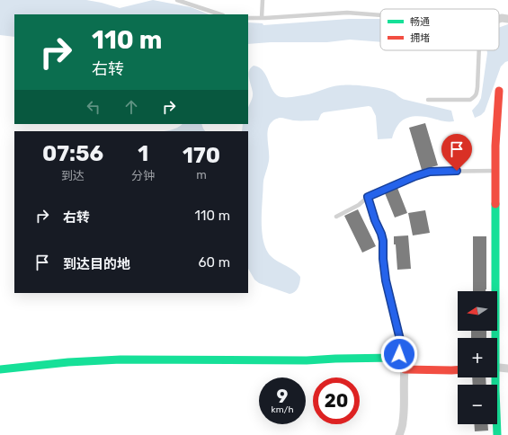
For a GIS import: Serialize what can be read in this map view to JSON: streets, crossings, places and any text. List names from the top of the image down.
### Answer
{
  "legend": ["畅通", "拥堵"],
  "north": "left",
  "page": {
    "turn": ["110 m", "右转"],
    "eta": [
      "07:56",
      "到达",
      "1",
      "分钟",
      "170",
      "m"
    ],
    "list": [
      {
        "name": "右转",
        "value": "110 m"
      },
      {
        "name": "到达目的地",
        "value": "60 m"
      }
    ],
    "map_buttons": ["+", "−"],
    "speed": "9 km/h",
    "limit": "20"
  }
}
